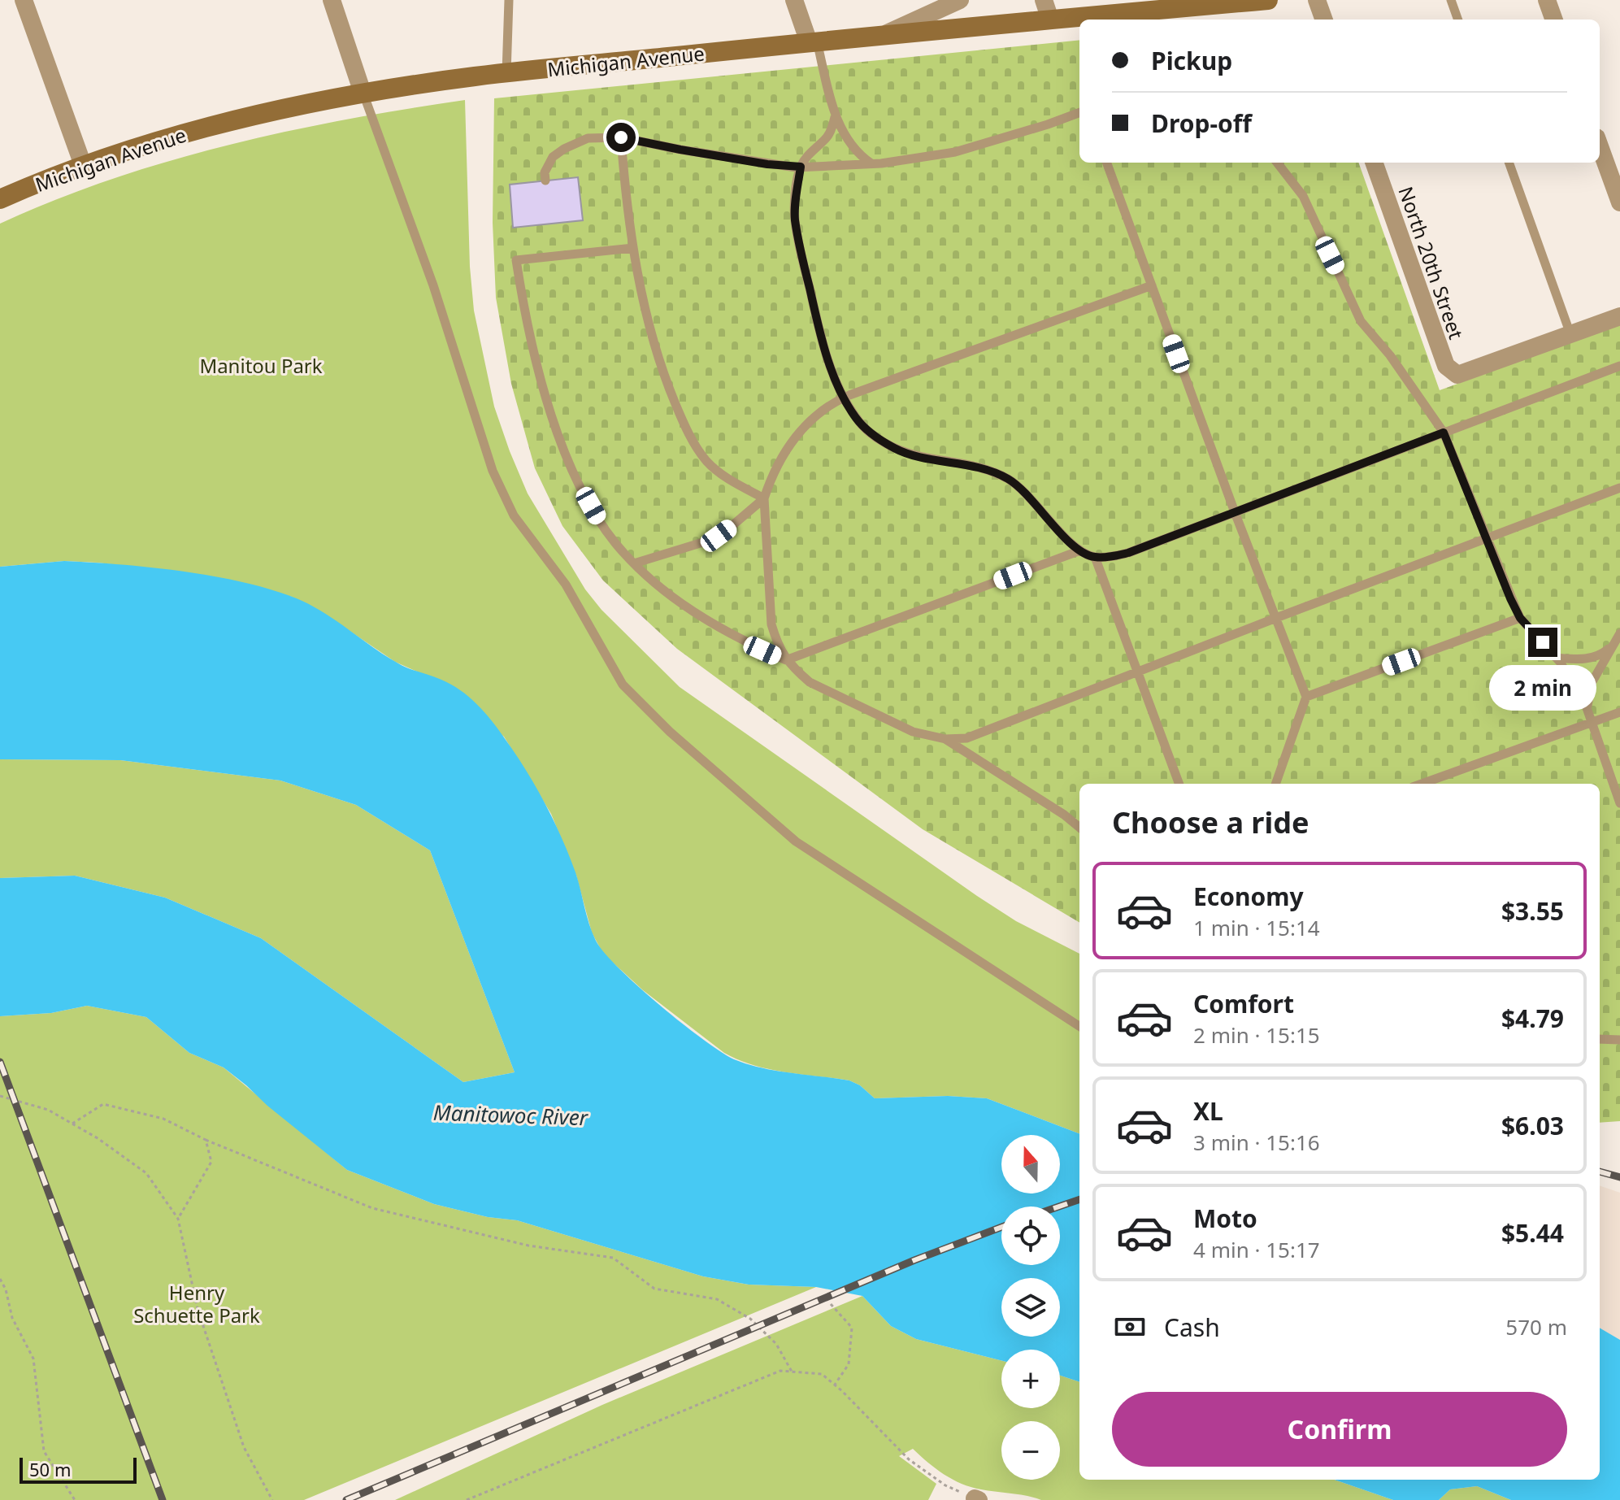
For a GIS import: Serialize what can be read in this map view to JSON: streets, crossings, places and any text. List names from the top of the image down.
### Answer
{
  "streets": {
    "street": ["Michigan Avenue", "North 20th Street"]
  },
  "water": ["Manitowoc River"],
  "parks": ["Manitou Park", "Henry Schuette Park"],
  "scale_bar": "50 m",
  "north": "top",
  "page": {
    "banner": ["Pickup", "Drop-off"],
    "bubble": "2 min",
    "heading": "Choose a ride",
    "list": [
      {
        "name": "Economy",
        "note": "1 min · 15:14",
        "value": "$3.55"
      },
      {
        "name": "Comfort",
        "note": "2 min · 15:15",
        "value": "$4.79"
      },
      {
        "name": "XL",
        "note": "3 min · 15:16",
        "value": "$6.03"
      },
      {
        "name": "Moto",
        "note": "4 min · 15:17",
        "value": "$5.44"
      }
    ],
    "map_buttons": ["+", "−"],
    "pay": ["Cash", "570 m"],
    "buttons": "Confirm",
    "scale": "50 m"
  }
}
